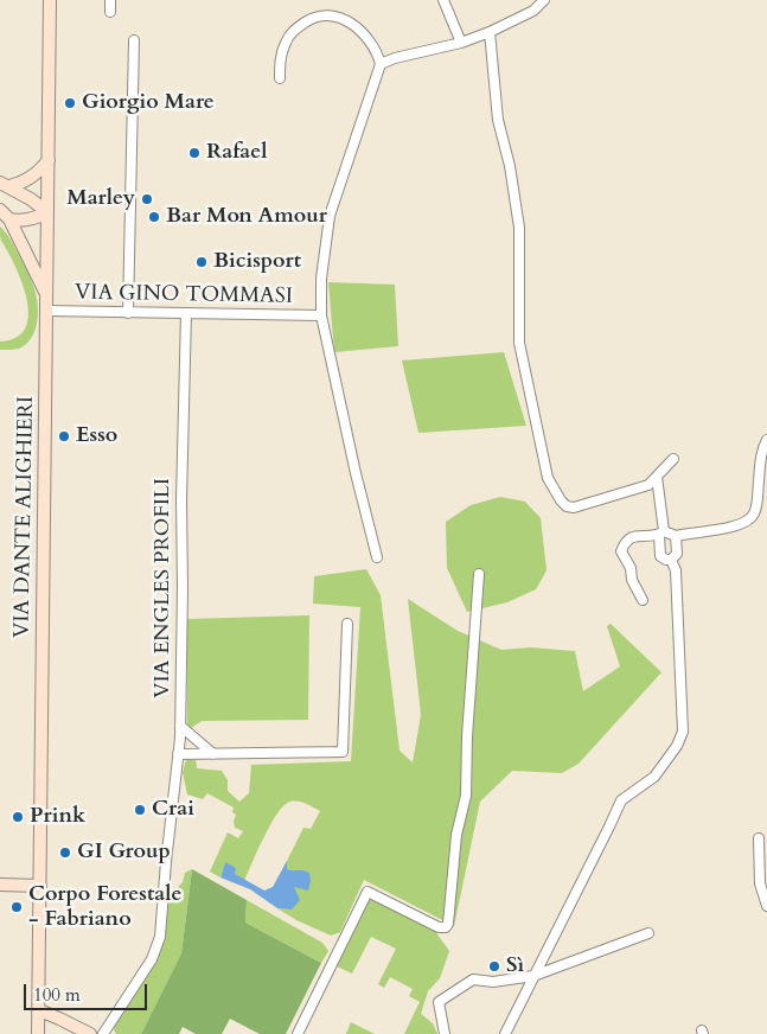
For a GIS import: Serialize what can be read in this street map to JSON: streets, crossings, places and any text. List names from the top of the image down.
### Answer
{
  "streets": {
    "main road": ["VIA DANTE ALIGHIERI"],
    "street": ["VIA GINO TOMMASI", "VIA ENGLES PROFILI"]
  },
  "crossings": [
    ["VIA GINO TOMMASI", "VIA DANTE ALIGHIERI"],
    ["VIA GINO TOMMASI", "VIA ENGLES PROFILI"]
  ],
  "places": [
    "Giorgio Mare",
    "Rafael",
    "Marley",
    "Bar Mon Amour",
    "Bicisport",
    "Esso",
    "Crai",
    "Prink",
    "GI Group",
    "Corpo Forestale - Fabriano",
    "Sì"
  ],
  "scale_bar": "100 m"
}
